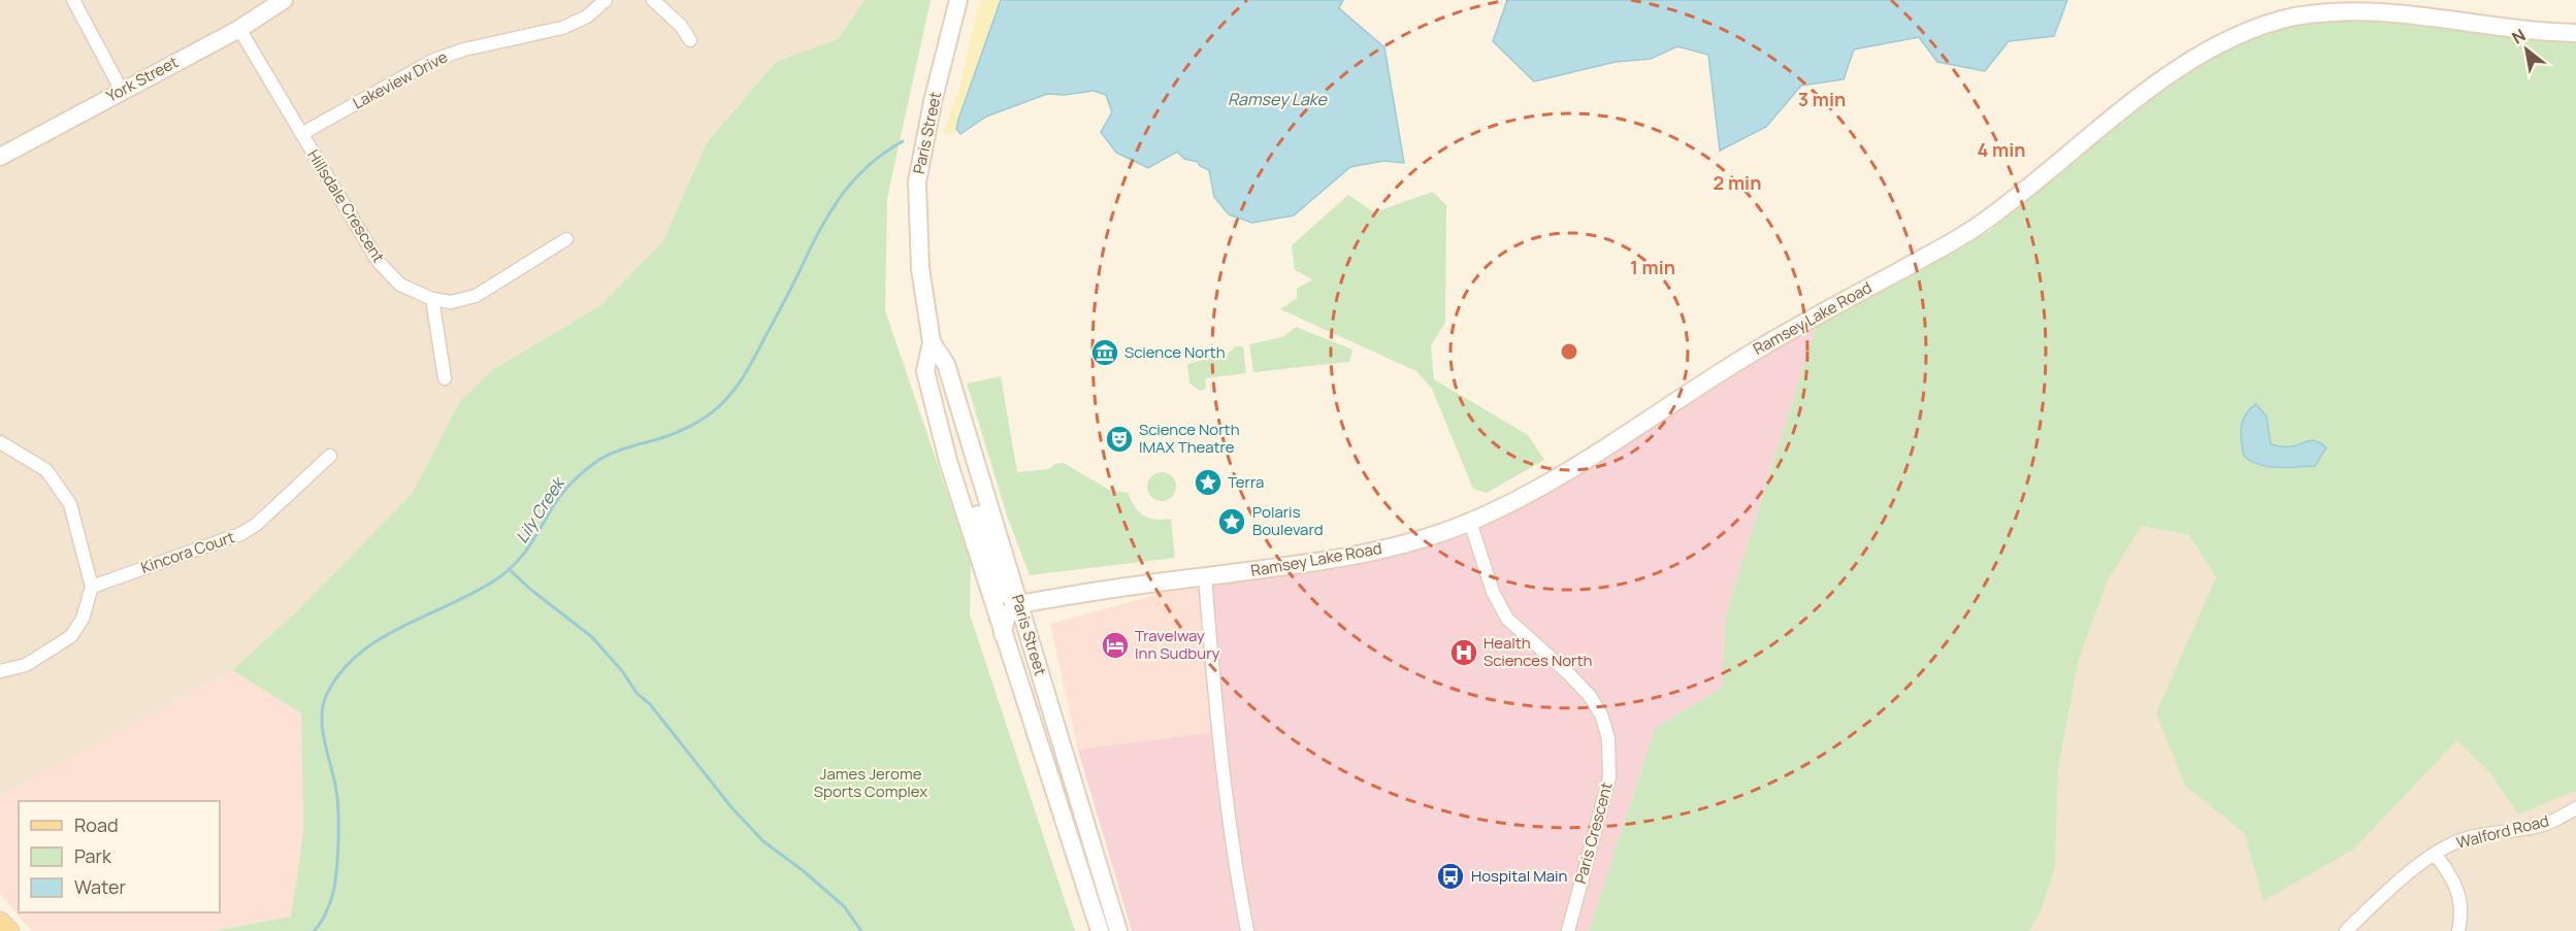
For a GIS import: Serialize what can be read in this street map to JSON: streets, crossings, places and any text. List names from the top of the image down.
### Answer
{
  "streets": {
    "street": [
      "York Street",
      "Lakeview Drive",
      "Paris Street",
      "Hillsdale Crescent",
      "Ramsey Lake Road",
      "Kincora Court",
      "Walford Road",
      "Paris Crescent"
    ]
  },
  "crossings": [
    ["York Street", "Hillsdale Crescent"],
    ["Lakeview Drive", "Hillsdale Crescent"],
    ["Paris Street", "Ramsey Lake Road"],
    ["Ramsey Lake Road", "Paris Crescent"]
  ],
  "water": ["Ramsey Lake", "Lily Creek"],
  "parks": ["James Jerome Sports Complex"],
  "places": {
    "museum": ["Science North"],
    "theatre": ["Science North IMAX Theatre"],
    "place": ["Terra", "Polaris Boulevard"],
    "hotel": ["Travelway Inn Sudbury"],
    "hospital": ["Health Sciences North"],
    "bus stop": ["Hospital Main"]
  },
  "legend": ["Road", "Park", "Water"],
  "north": "top left",
  "rings": [
    "3 min",
    "4 min",
    "2 min",
    "1 min"
  ]
}
